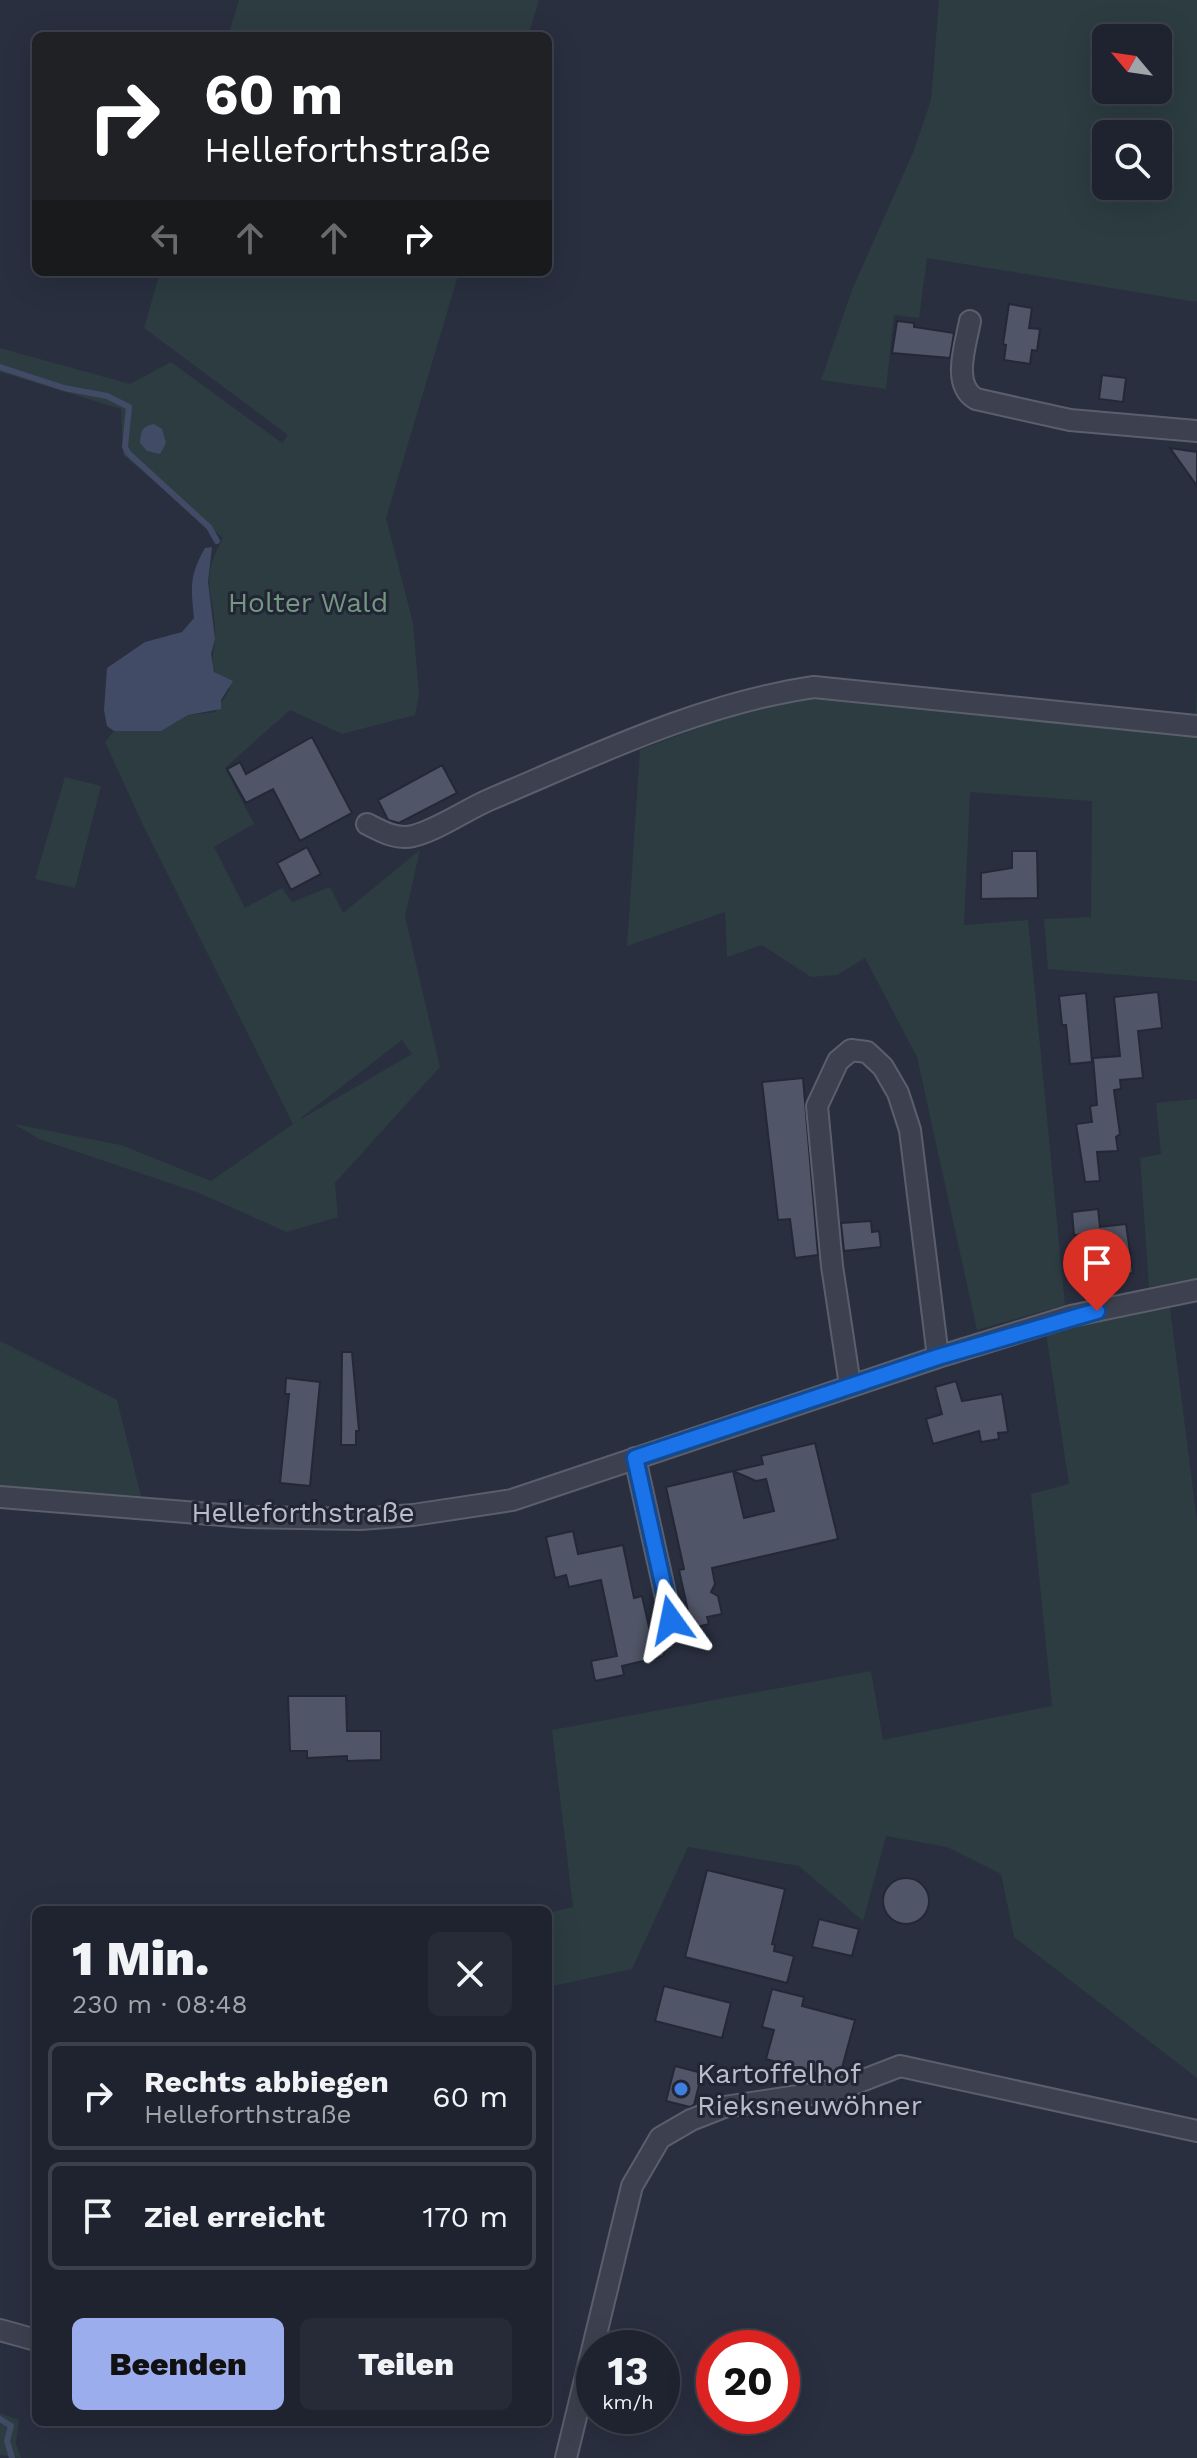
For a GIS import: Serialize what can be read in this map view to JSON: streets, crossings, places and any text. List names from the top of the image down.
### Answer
{
  "streets": {
    "street": ["Helleforthstraße"]
  },
  "parks": ["Holter Wald"],
  "places": ["Kartoffelhof Rieksneuwöhner"],
  "north": "top left",
  "page": {
    "turn": ["60 m", "Helleforthstraße"],
    "heading": ["1 Min.", "230 m · 08:48"],
    "list": [
      {
        "name": "Rechts abbiegen",
        "note": "Helleforthstraße",
        "value": "60 m"
      },
      {
        "name": "Ziel erreicht",
        "value": "170 m"
      }
    ],
    "buttons": ["Beenden", "Teilen"],
    "speed": "13 km/h",
    "limit": "20"
  }
}
